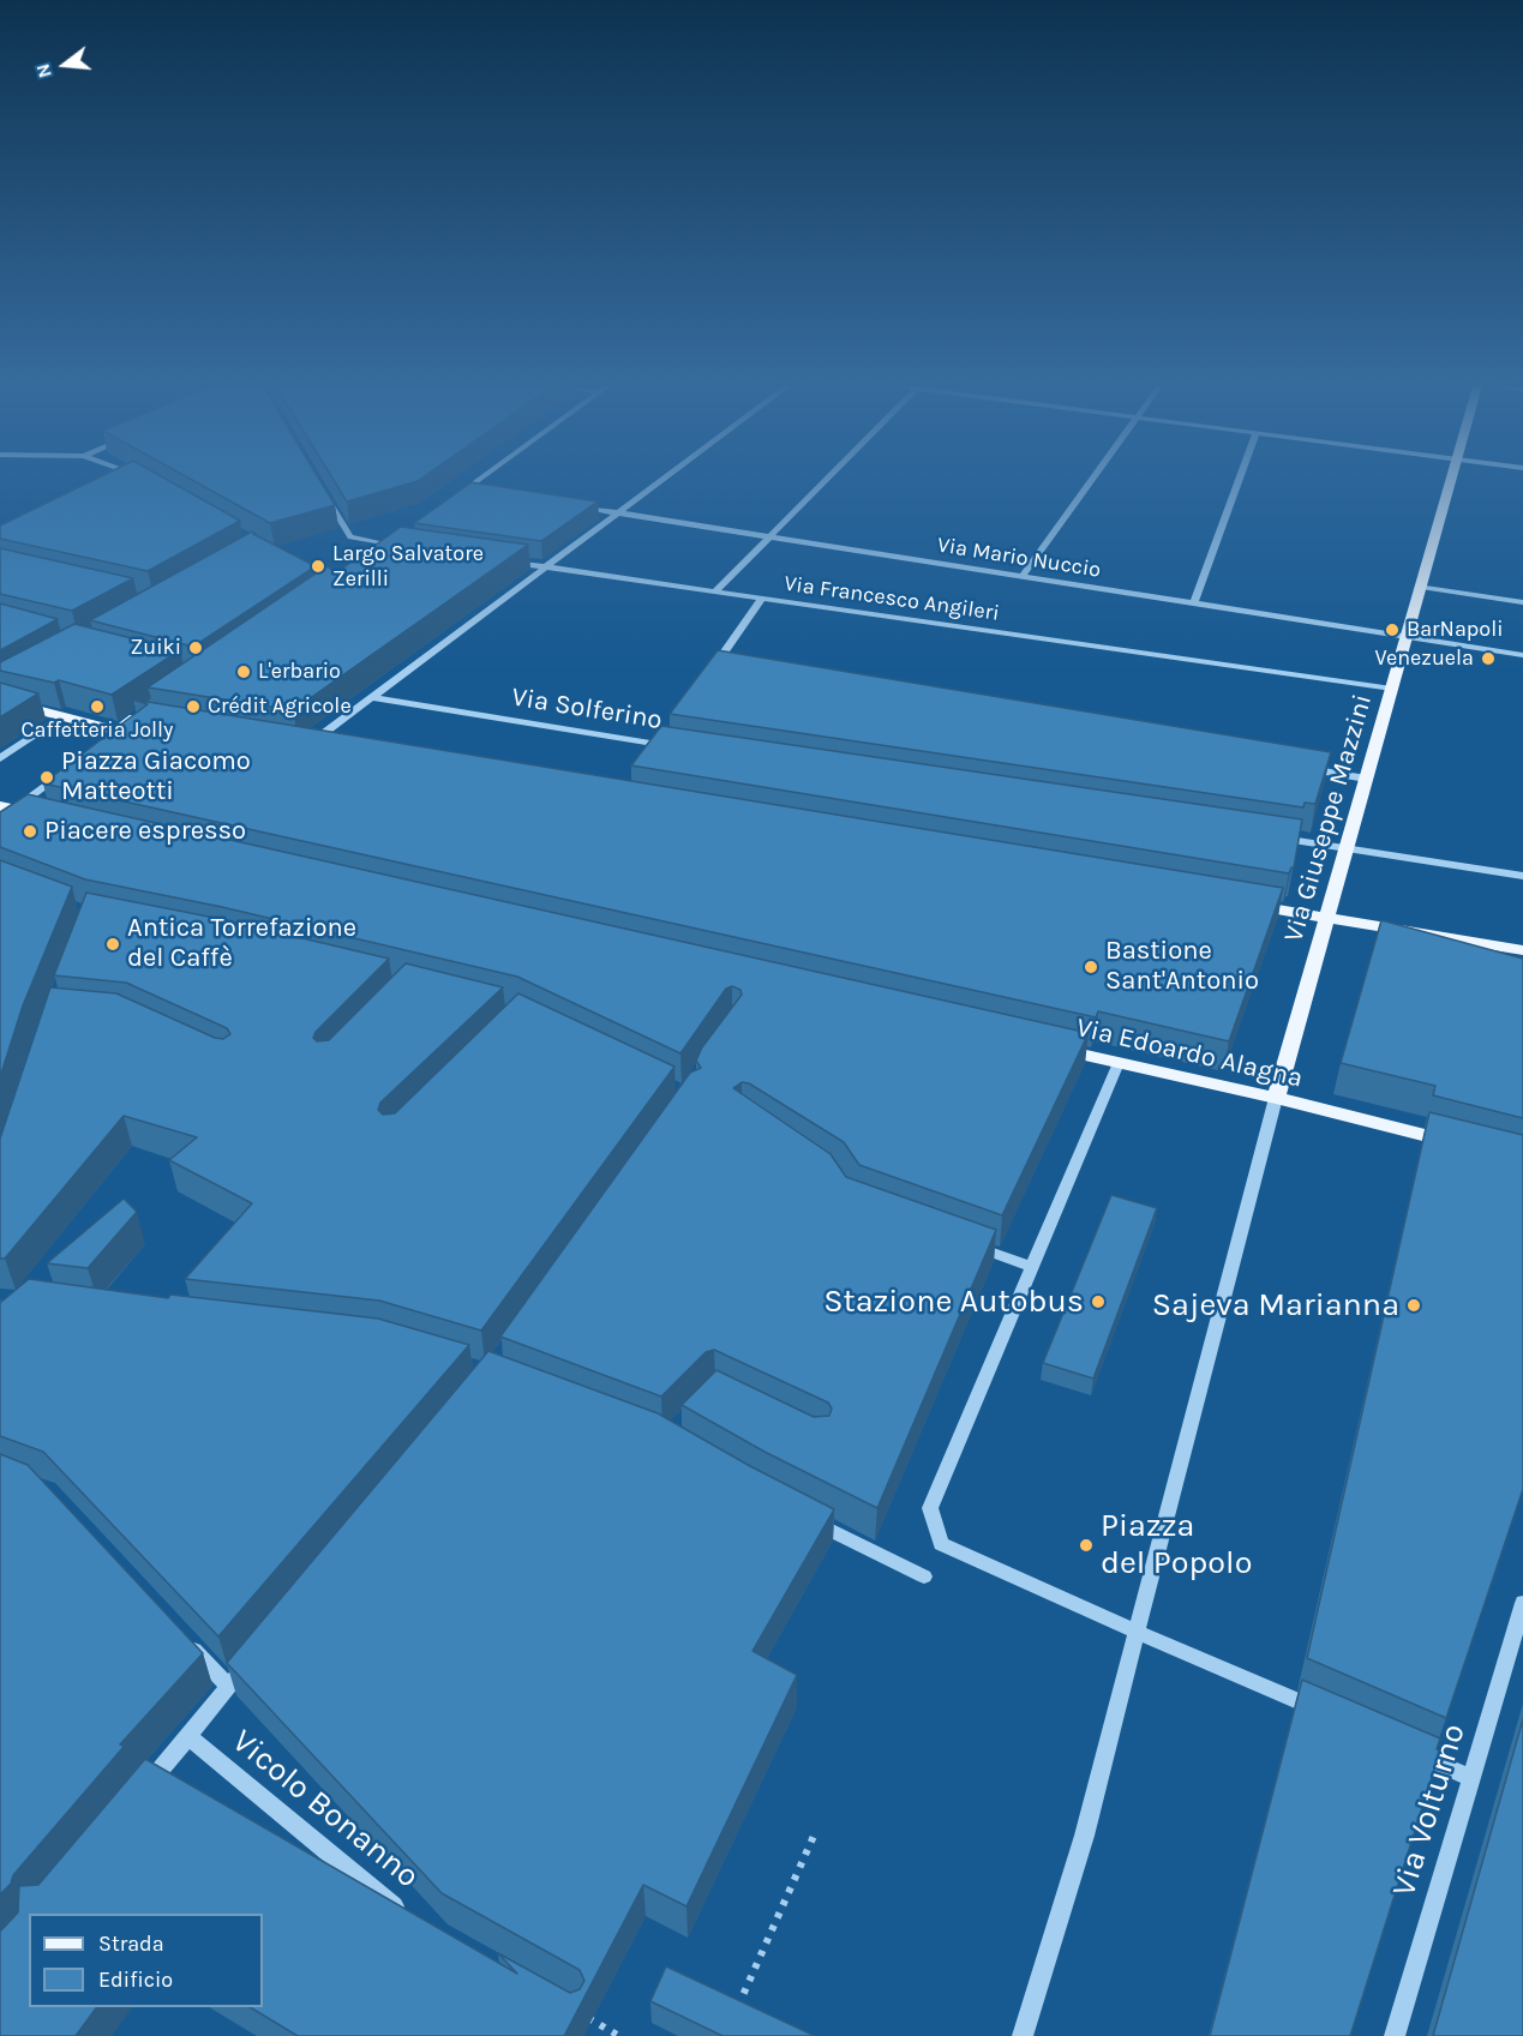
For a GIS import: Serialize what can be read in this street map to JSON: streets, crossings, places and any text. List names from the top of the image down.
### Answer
{
  "streets": {
    "main road": ["Via Giuseppe Mazzini", "Via Edoardo Alagna"],
    "street": [
      "Via Mario Nuccio",
      "Via Francesco Angileri",
      "Via Solferino",
      "Vicolo Bonanno",
      "Via Volturno"
    ]
  },
  "crossings": [
    ["Via Mario Nuccio", "Via Giuseppe Mazzini"],
    ["Via Francesco Angileri", "Via Giuseppe Mazzini"],
    ["Via Giuseppe Mazzini", "Via Edoardo Alagna"]
  ],
  "places": [
    "Largo Salvatore Zerilli",
    "BarNapoli",
    "Zuiki",
    "Venezuela",
    "L'erbario",
    "Caffetteria Jolly",
    "Crédit Agricole",
    "Piazza Giacomo Matteotti",
    "Piacere espresso",
    "Antica Torrefazione del Caffè",
    "Bastione Sant'Antonio",
    "Stazione Autobus",
    "Sajeva Marianna",
    "Piazza del Popolo"
  ],
  "legend": ["Strada", "Edificio"],
  "north": "left"
}
